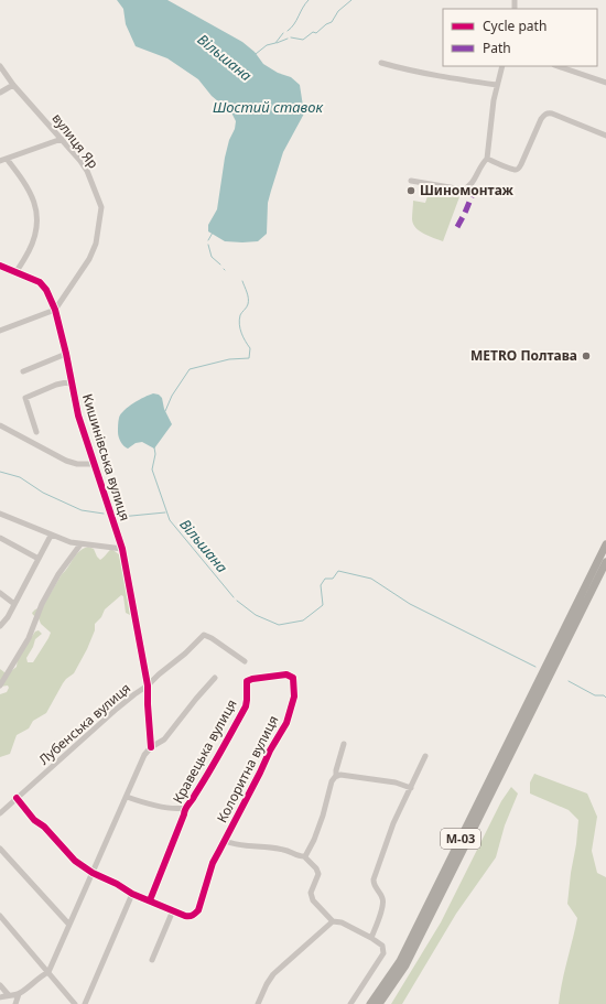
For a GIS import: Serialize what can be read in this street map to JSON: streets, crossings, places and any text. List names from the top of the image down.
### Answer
{
  "streets": {
    "highway": ["М-03"],
    "street": [
      "вулиця Яр",
      "Кишинівська вулиця",
      "Лубенська вулиця",
      "Кравецька вулиця",
      "Колоритна вулиця"
    ]
  },
  "crossings": [
    ["вулиця Яр", "Кишинівська вулиця"],
    ["Кишинівська вулиця", "Лубенська вулиця"],
    ["Кравецька вулиця", "Колоритна вулиця"]
  ],
  "water": ["Вільшана", "Шостий ставок"],
  "places": ["Шиномонтаж", "METRO Полтава"],
  "legend": ["Cycle path", "Path"]
}
